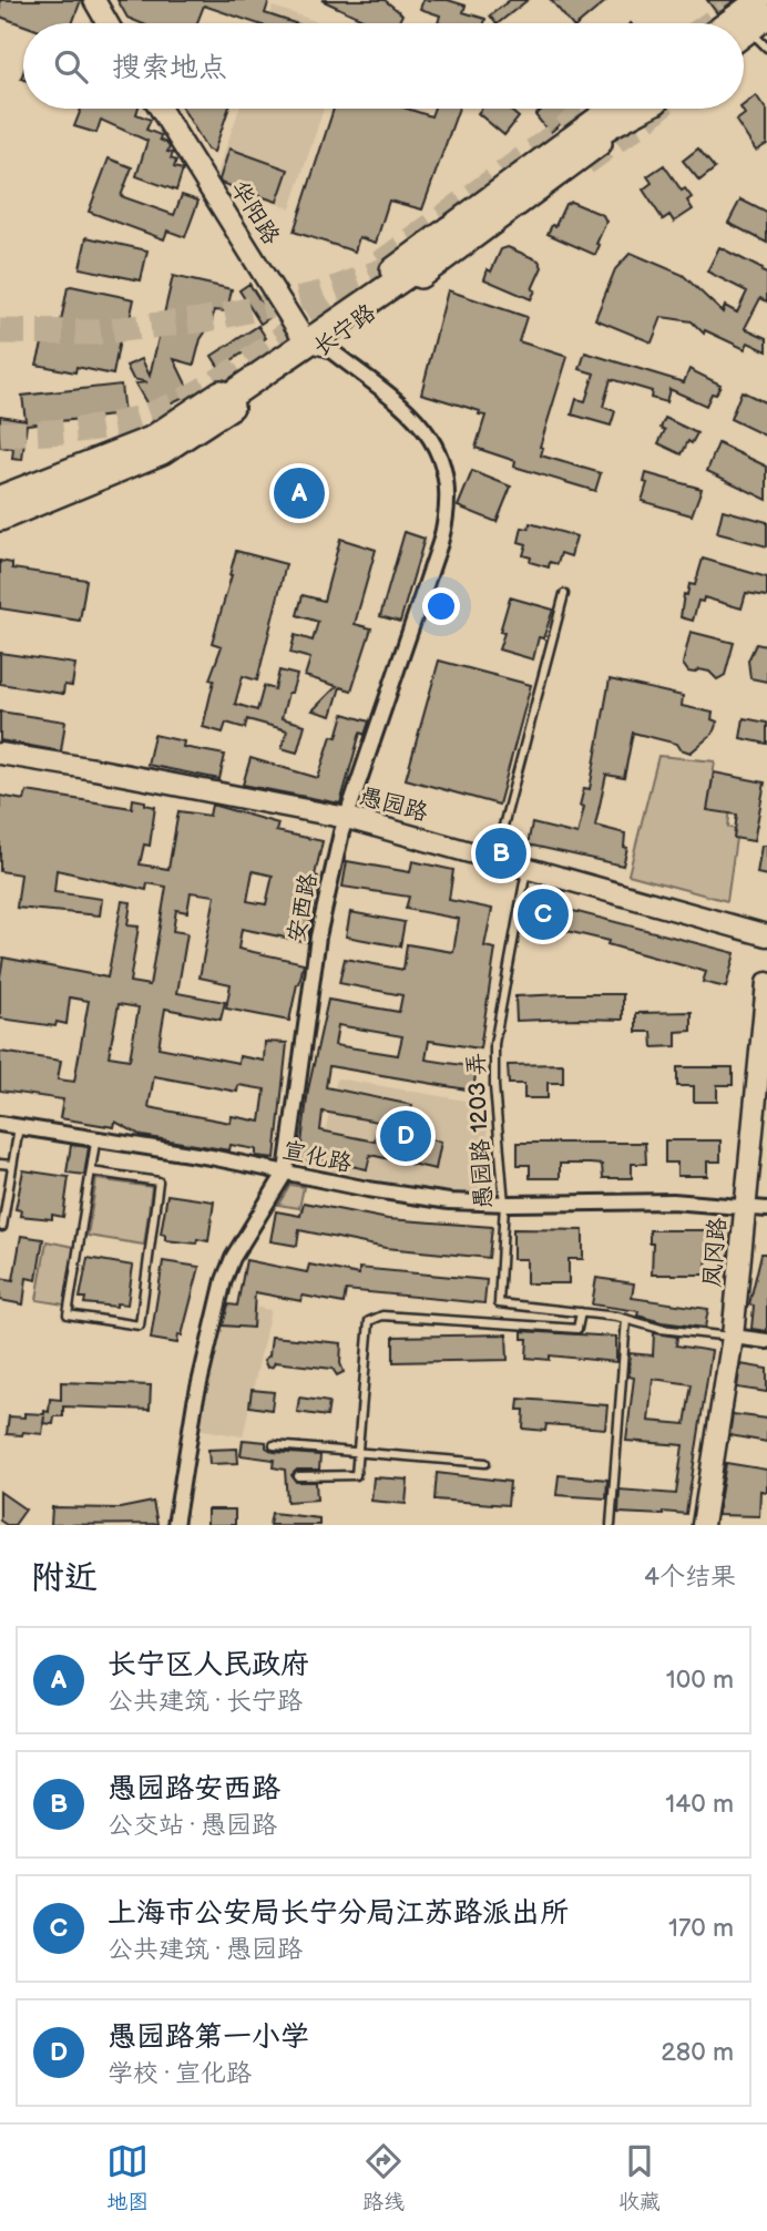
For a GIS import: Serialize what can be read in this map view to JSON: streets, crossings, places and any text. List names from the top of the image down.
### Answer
{
  "streets": {
    "main road": ["长宁路"],
    "street": [
      "华阳路",
      "愚园路",
      "安西路",
      "宣化路",
      "凤冈路"
    ],
    "lane": ["愚园路 1203 弄"]
  },
  "crossings": [
    ["华阳路", "长宁路"],
    ["华阳路", "安西路"],
    ["长宁路", "安西路"],
    ["愚园路", "安西路"],
    ["愚园路", "愚园路 1203 弄"],
    ["安西路", "宣化路"],
    ["愚园路 1203 弄", "宣化路"],
    ["宣化路", "凤冈路"]
  ],
  "page": {
    "search": "搜索地点",
    "pins": [
      "A",
      "B",
      "C",
      "D"
    ],
    "heading": ["附近", "4个结果"],
    "list": [
      {
        "mark": "A",
        "name": "长宁区人民政府",
        "note": "公共建筑 · 长宁路",
        "value": "100 m"
      },
      {
        "mark": "B",
        "name": "愚园路安西路",
        "note": "公交站 · 愚园路",
        "value": "140 m"
      },
      {
        "mark": "C",
        "name": "上海市公安局长宁分局江苏路派出所",
        "note": "公共建筑 · 愚园路",
        "value": "170 m"
      },
      {
        "mark": "D",
        "name": "愚园路第一小学",
        "note": "学校 · 宣化路",
        "value": "280 m"
      }
    ],
    "nav": ["地图", "路线", "收藏"]
  }
}
